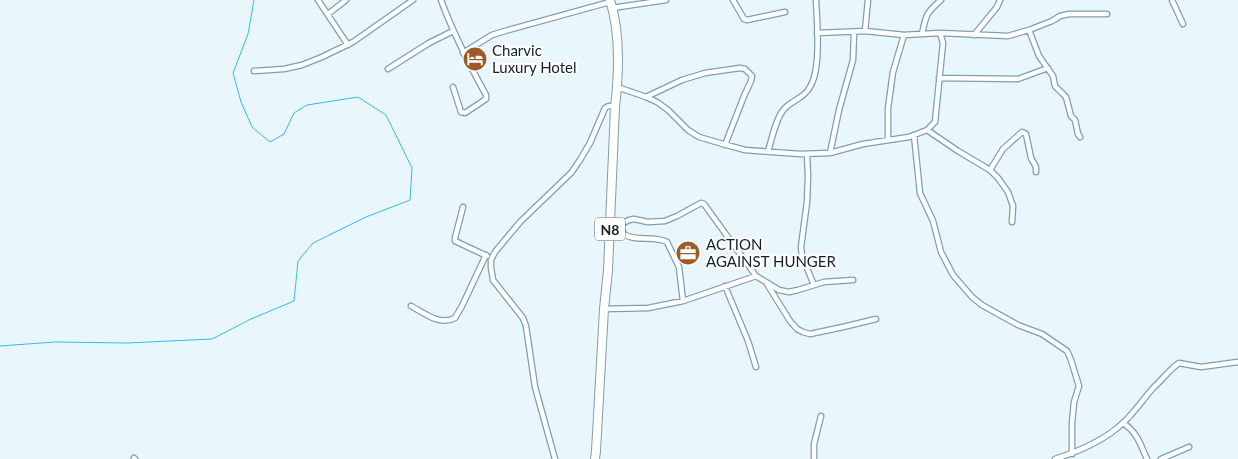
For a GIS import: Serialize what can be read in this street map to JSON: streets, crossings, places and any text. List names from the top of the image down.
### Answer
{
  "streets": {
    "highway": ["N8"]
  },
  "places": {
    "hotel": ["Charvic Luxury Hotel"],
    "office": ["ACTION AGAINST HUNGER"]
  }
}
